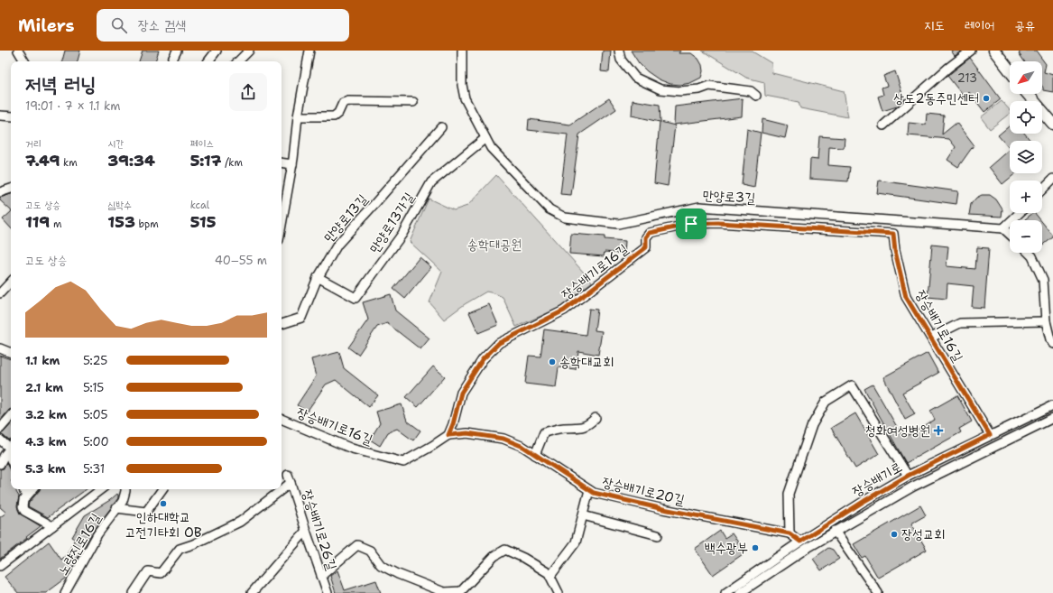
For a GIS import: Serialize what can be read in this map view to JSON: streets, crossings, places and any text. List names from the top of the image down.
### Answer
{
  "streets": {
    "street": [
      "만양로3길",
      "만양로13길",
      "만양로13가길",
      "장승배기로16길",
      "장승배기로",
      "장승배기로20길",
      "장승배기로26길",
      "노량진로16길"
    ]
  },
  "crossings": [
    ["만양로3길", "만양로13가길"],
    ["만양로13길", "만양로13가길"],
    ["장승배기로16길", "장승배기로"],
    ["장승배기로16길", "장승배기로20길"],
    ["장승배기로", "장승배기로20길"]
  ],
  "parks": ["송학대공원"],
  "places": {
    "other": [
      "상도2동주민센터",
      "송학대교회",
      "인하대학교 고전기타회 OB",
      "장성교회",
      "백수광부"
    ],
    "health": ["청화여성병원"]
  },
  "house_numbers": ["213"],
  "north": "bottom left",
  "page": {
    "header": "Milers",
    "search": "장소 검색",
    "nav": ["지도", "레이어", "공유"],
    "map_buttons": ["+", "−"],
    "heading": ["저녁 러닝", "19:01 · 7 × 1.1 km"],
    "stats": [
      ["거리", "7.49 km"],
      ["시간", "39:34"],
      ["페이스", "5:17 /km"],
      ["고도 상승", "119 m"],
      ["심박수", "153 bpm"],
      ["kcal", "515"]
    ],
    "chart": ["고도 상승", "40–55 m"],
    "list": [
      {
        "name": "1.1 km",
        "note": "5:25"
      },
      {
        "name": "2.1 km",
        "note": "5:15"
      },
      {
        "name": "3.2 km",
        "note": "5:05"
      },
      {
        "name": "4.3 km",
        "note": "5:00"
      },
      {
        "name": "5.3 km",
        "note": "5:31"
      }
    ]
  }
}
